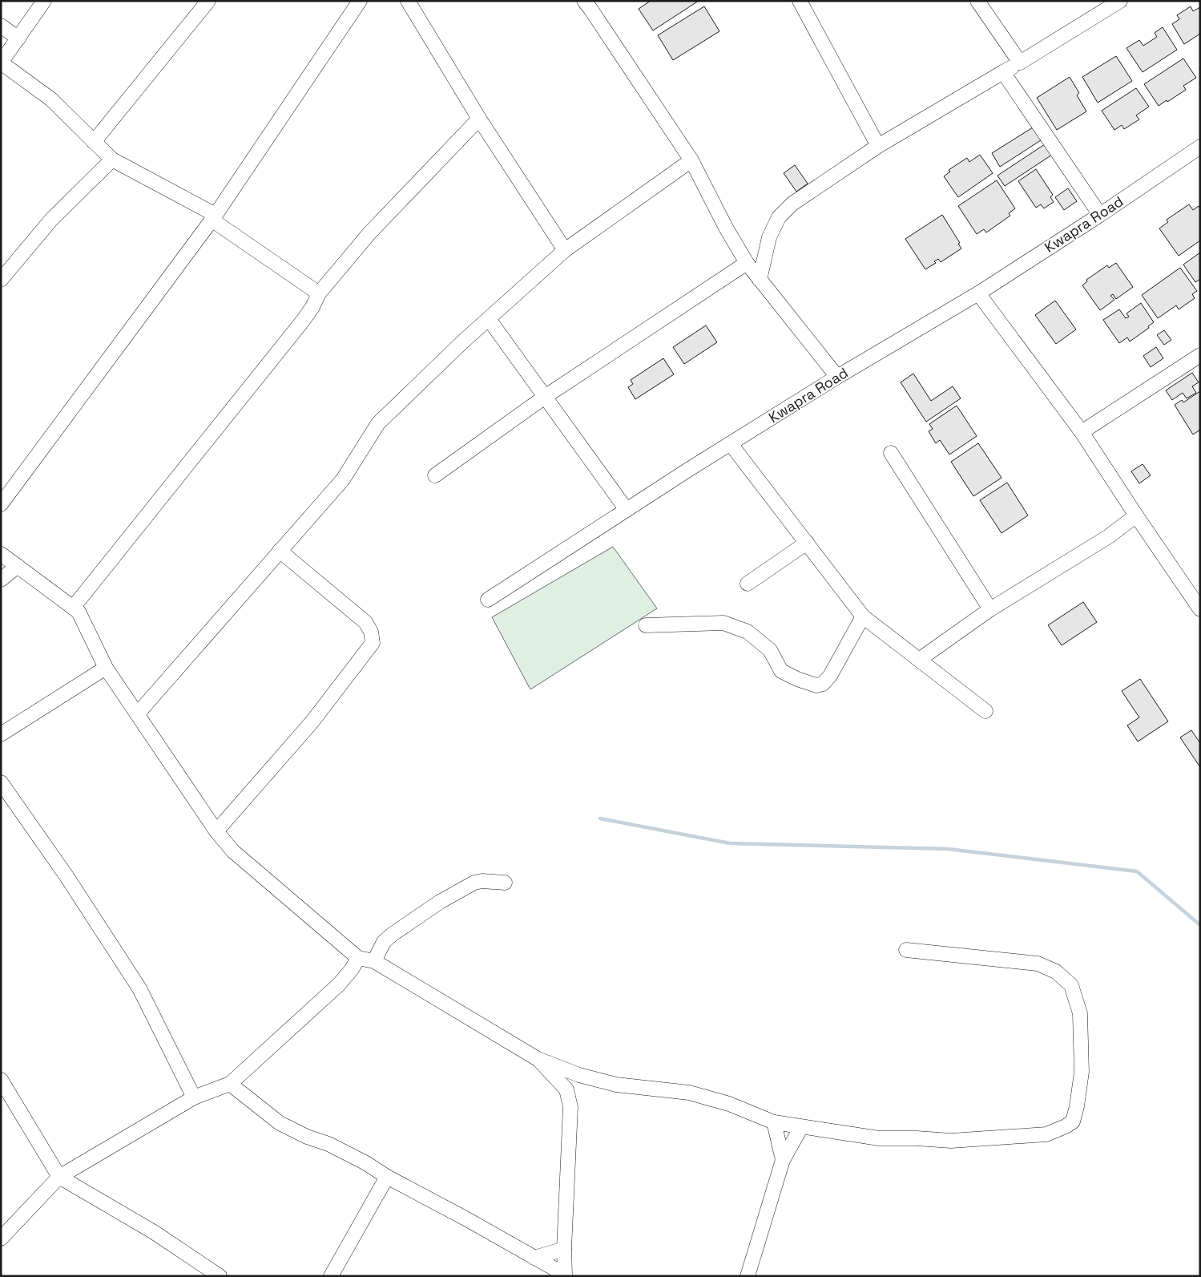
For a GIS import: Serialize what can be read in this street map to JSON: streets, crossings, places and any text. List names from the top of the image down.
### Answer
{
  "streets": {
    "street": ["Kwapra Road"]
  }
}
